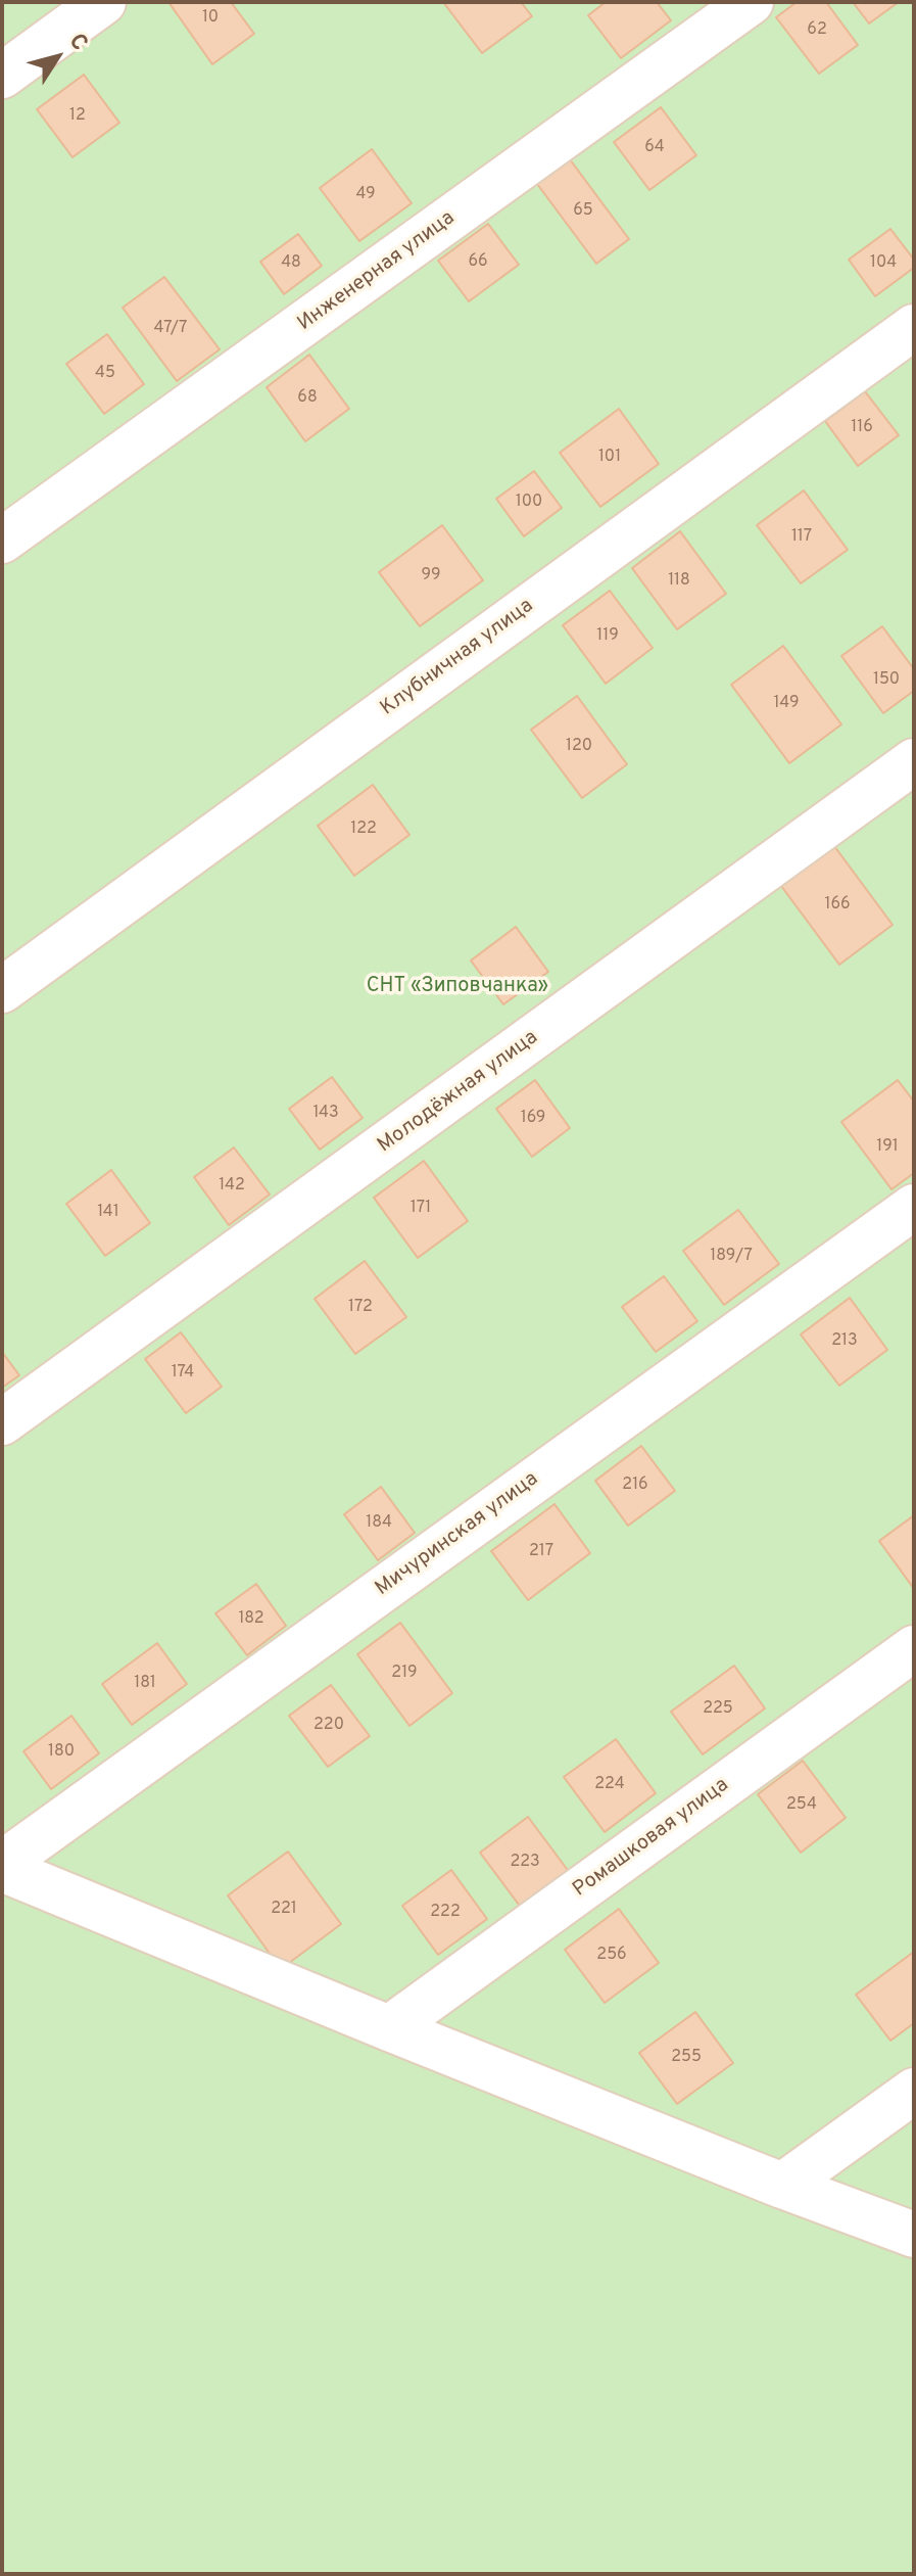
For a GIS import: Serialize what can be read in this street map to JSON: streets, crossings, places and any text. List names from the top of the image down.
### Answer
{
  "streets": {
    "street": [
      "Инженерная улица",
      "Клубничная улица",
      "Молодёжная улица",
      "Мичуринская улица",
      "Ромашковая улица"
    ]
  },
  "parks": ["СНТ «Зиповчанка»"],
  "house_numbers": [
    "10",
    "62",
    "12",
    "64",
    "49",
    "65",
    "66",
    "48",
    "104",
    "47/7",
    "45",
    "68",
    "116",
    "101",
    "100",
    "117",
    "99",
    "118",
    "119",
    "150",
    "149",
    "120",
    "122",
    "166",
    "143",
    "169",
    "191",
    "142",
    "171",
    "141",
    "189/7",
    "172",
    "213",
    "174",
    "216",
    "184",
    "217",
    "182",
    "219",
    "181",
    "225",
    "220",
    "180",
    "224",
    "254",
    "223",
    "221",
    "222",
    "256",
    "255"
  ],
  "north": "top right"
}
